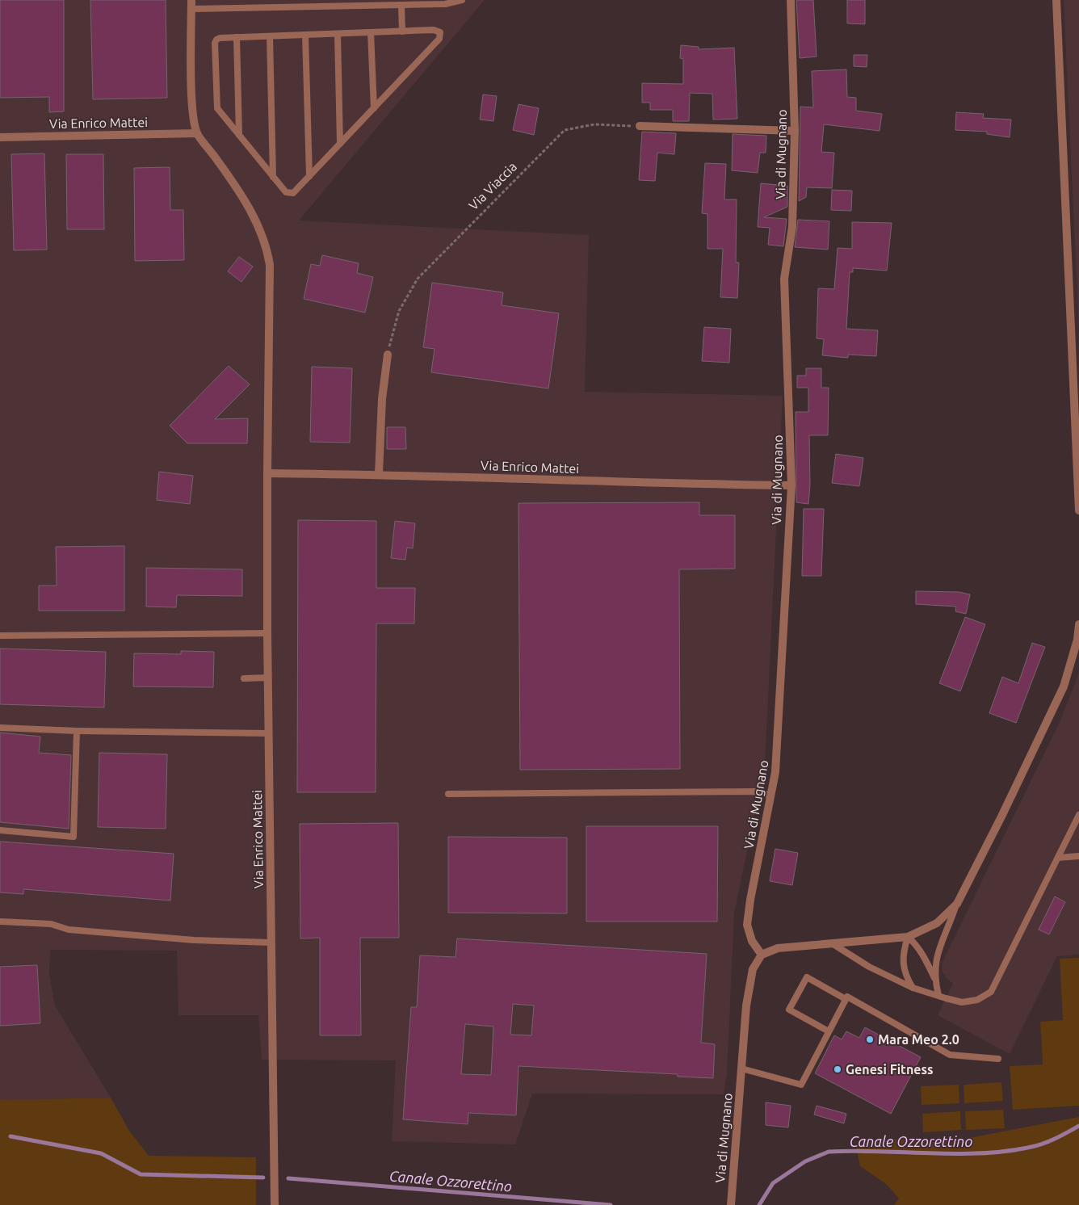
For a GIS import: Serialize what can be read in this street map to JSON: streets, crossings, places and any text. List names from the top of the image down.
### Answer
{
  "streets": {
    "street": ["Via Enrico Mattei", "Via di Mugnano"],
    "path": ["Via Viaccia"]
  },
  "crossings": [
    ["Via Enrico Mattei", "Via di Mugnano"]
  ],
  "water": ["Canale Ozzorettino"],
  "places": ["Mara Meo 2.0", "Genesi Fitness"]
}
